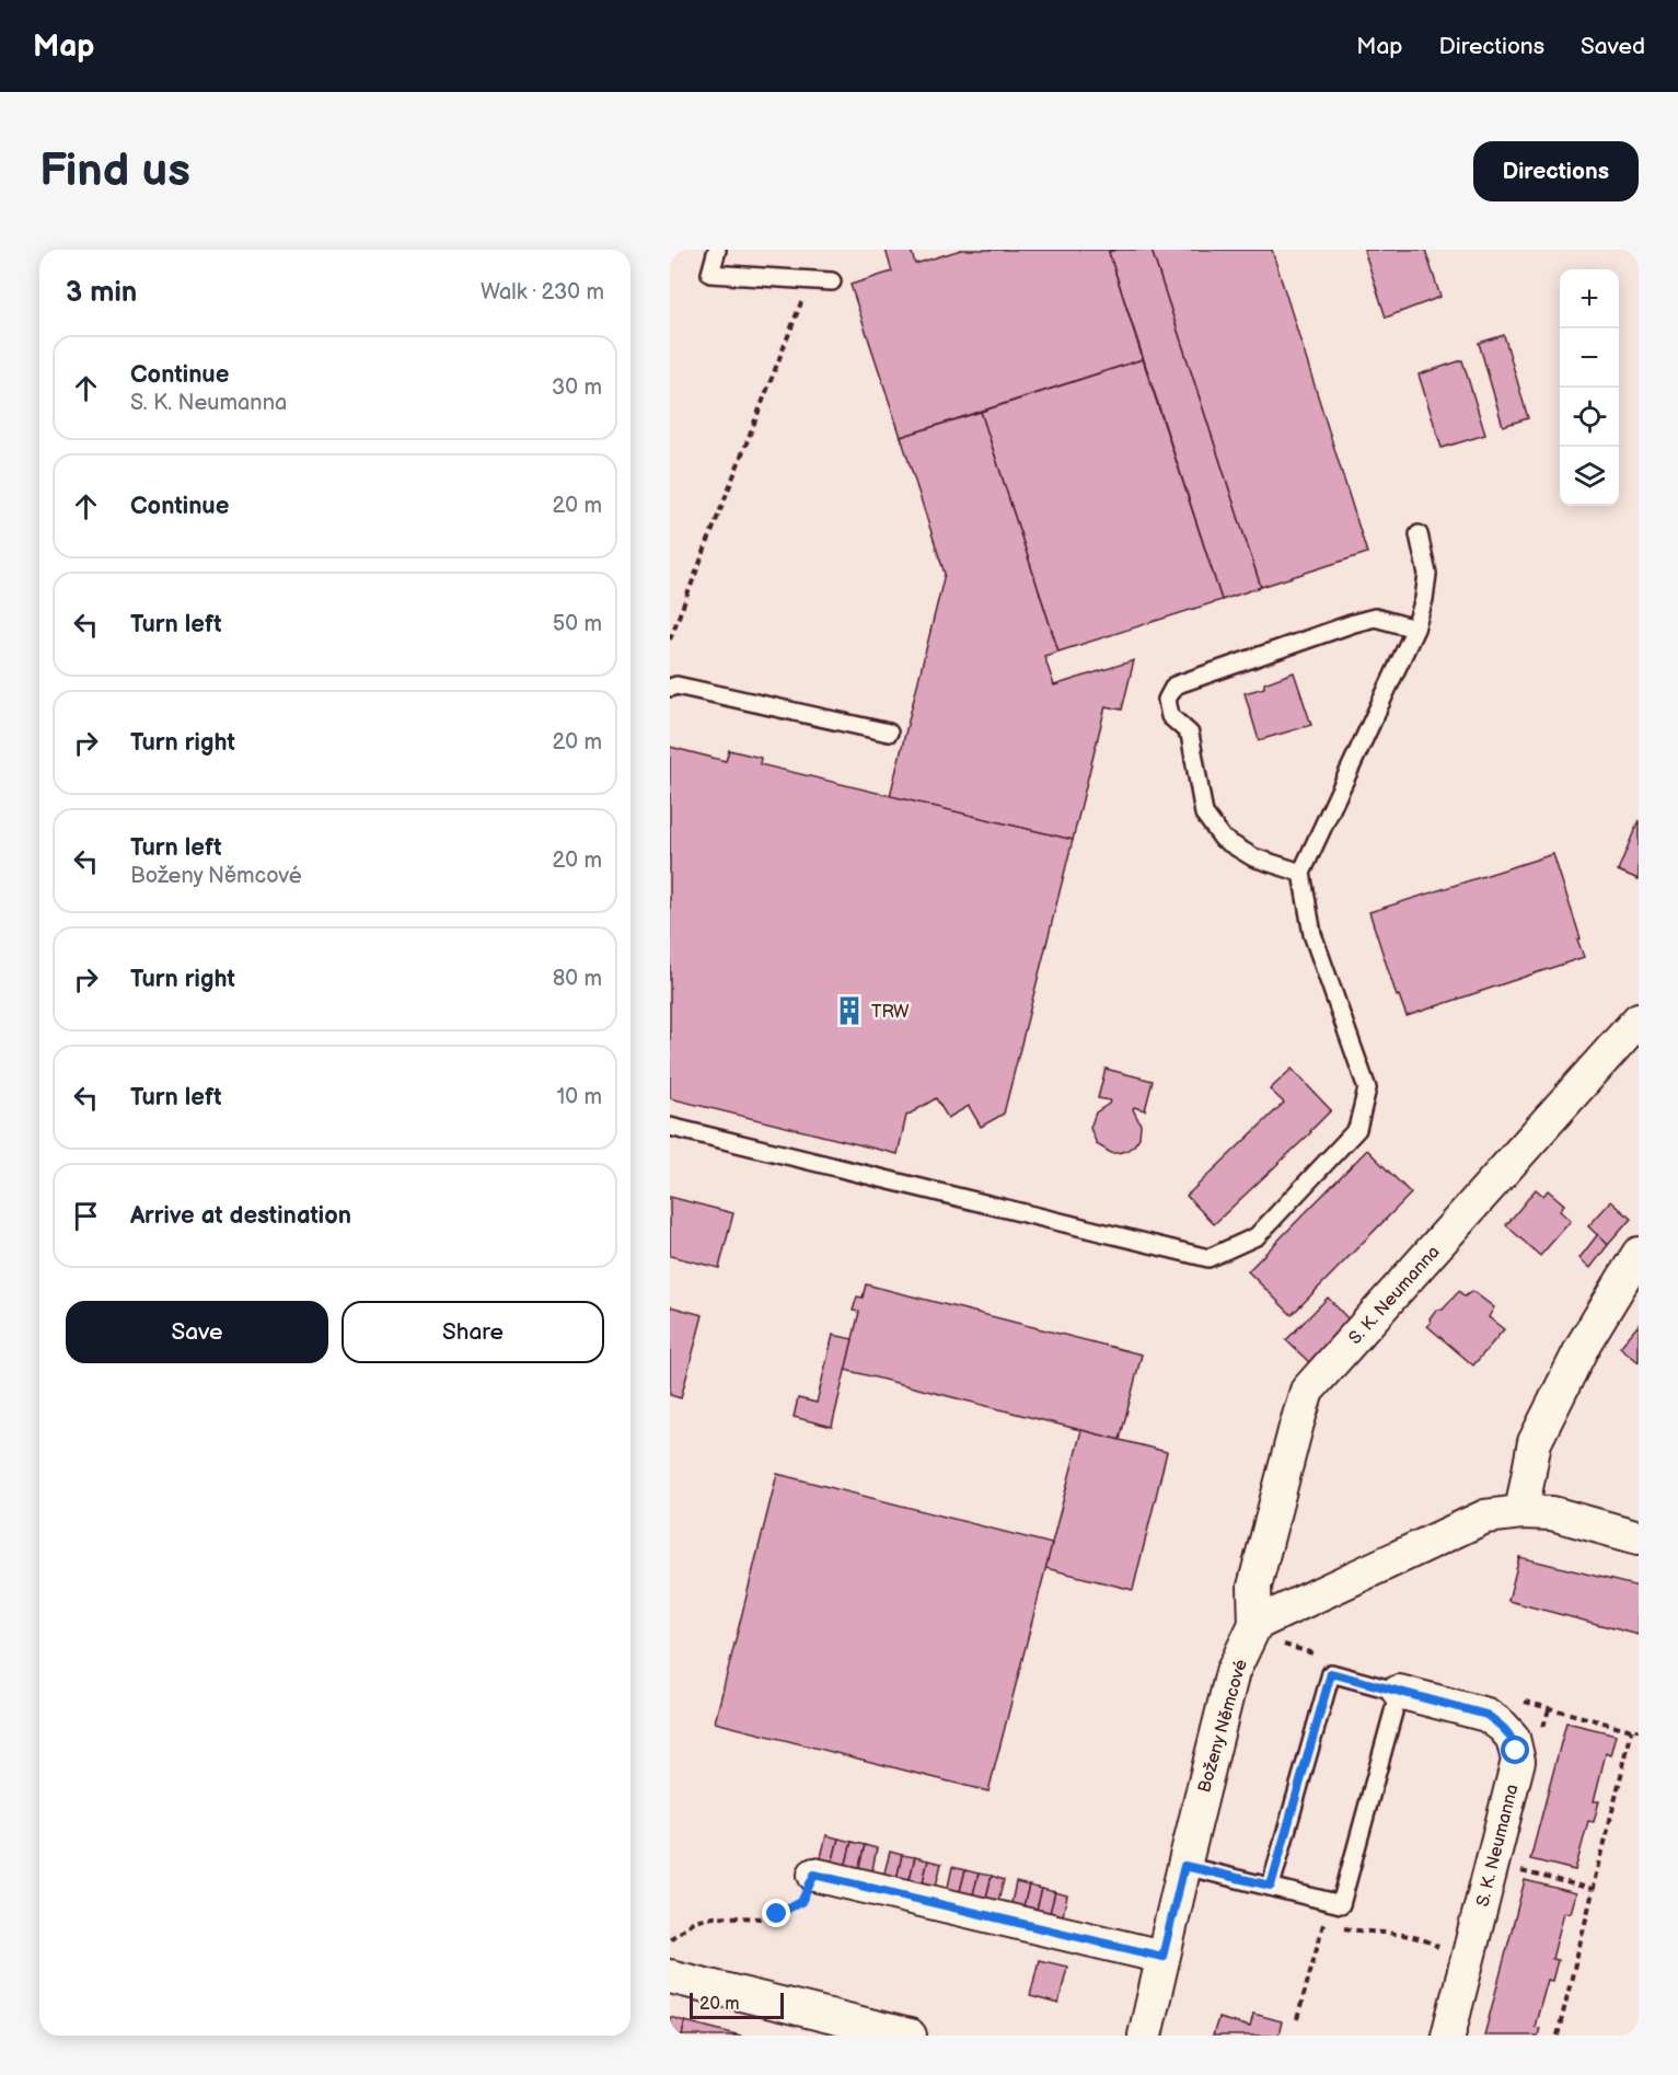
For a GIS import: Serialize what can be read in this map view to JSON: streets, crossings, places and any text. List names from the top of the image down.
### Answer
{
  "streets": {
    "street": ["S. K. Neumanna", "Boženy Němcové"]
  },
  "crossings": [
    ["S. K. Neumanna", "Boženy Němcové"]
  ],
  "places": {
    "building": ["TRW"]
  },
  "scale_bar": "20 m",
  "page": {
    "header": "Map",
    "nav": ["Map", "Directions", "Saved"],
    "buttons": [
      "Directions",
      ["Save", "Share"]
    ],
    "title": "Find us",
    "heading": ["3 min", "Walk · 230 m"],
    "map_buttons": ["+", "−"],
    "list": [
      ["Continue", "S. K. Neumanna", "30 m"],
      ["Continue", "20 m"],
      ["Turn left", "50 m"],
      ["Turn right", "20 m"],
      ["Turn left", "Boženy Němcové", "20 m"],
      ["Turn right", "80 m"],
      ["Turn left", "10 m"],
      "Arrive at destination"
    ],
    "scale": "20 m"
  }
}
